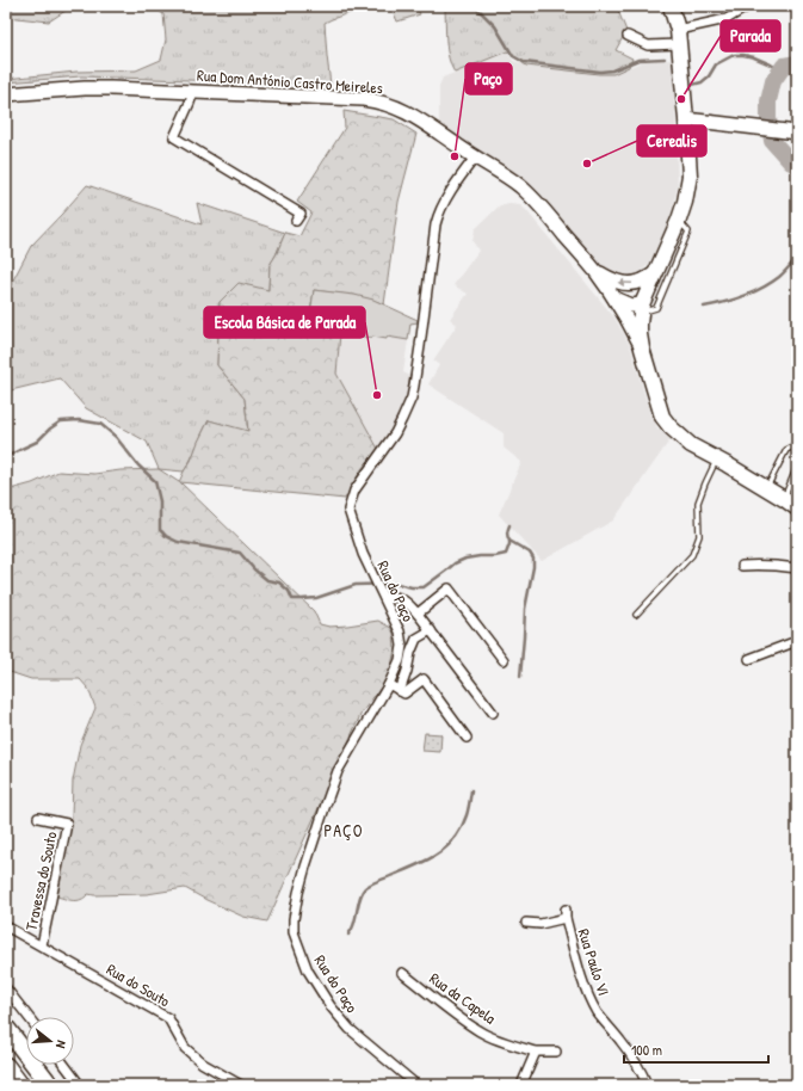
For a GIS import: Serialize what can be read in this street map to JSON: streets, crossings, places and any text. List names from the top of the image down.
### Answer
{
  "streets": {
    "street": [
      "Rua Dom António Castro Meireles",
      "Rua do Paço",
      "Travessa do Souto",
      "Rua Paulo VI",
      "Rua do Souto",
      "Rua da Capela"
    ]
  },
  "crossings": [
    ["Rua Dom António Castro Meireles", "Rua do Paço"],
    ["Travessa do Souto", "Rua do Souto"]
  ],
  "districts": ["PAÇO"],
  "places": [
    "Parada",
    "Paço",
    "Cerealis",
    "Escola Básica de Parada"
  ],
  "scale_bar": "100 m",
  "north": "right"
}
